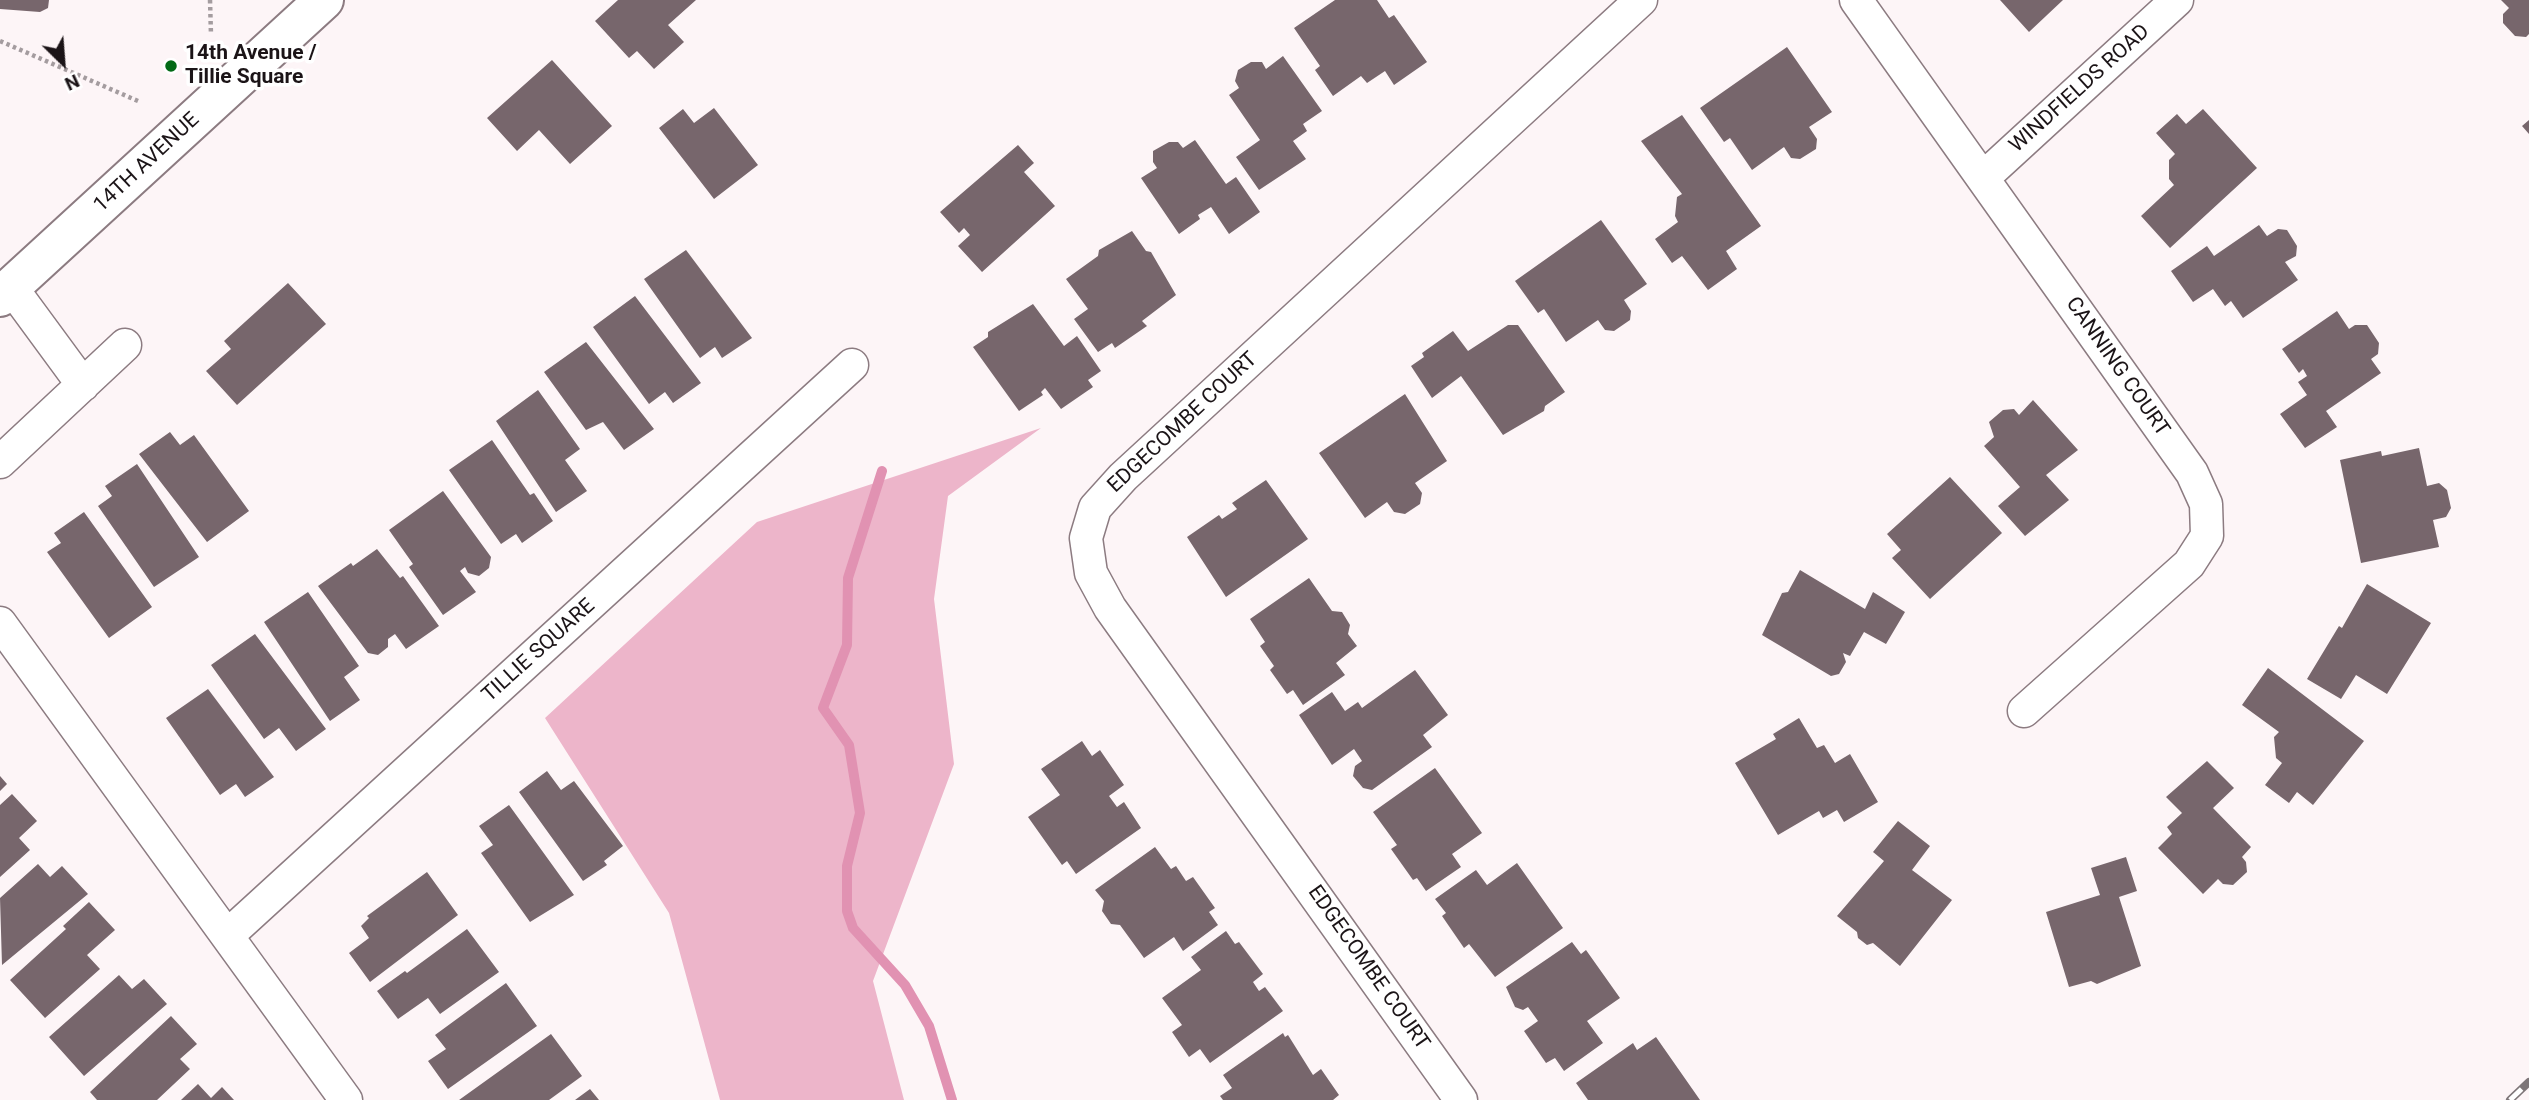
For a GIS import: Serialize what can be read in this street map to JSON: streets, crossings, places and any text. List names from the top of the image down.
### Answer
{
  "streets": {
    "main road": ["14TH AVENUE"],
    "street": [
      "WINDFIELDS ROAD",
      "CANNING COURT",
      "EDGECOMBE COURT",
      "TILLIE SQUARE"
    ]
  },
  "crossings": [
    ["WINDFIELDS ROAD", "CANNING COURT"]
  ],
  "places": ["14th Avenue / Tillie Square"],
  "north": "bottom right"
}
